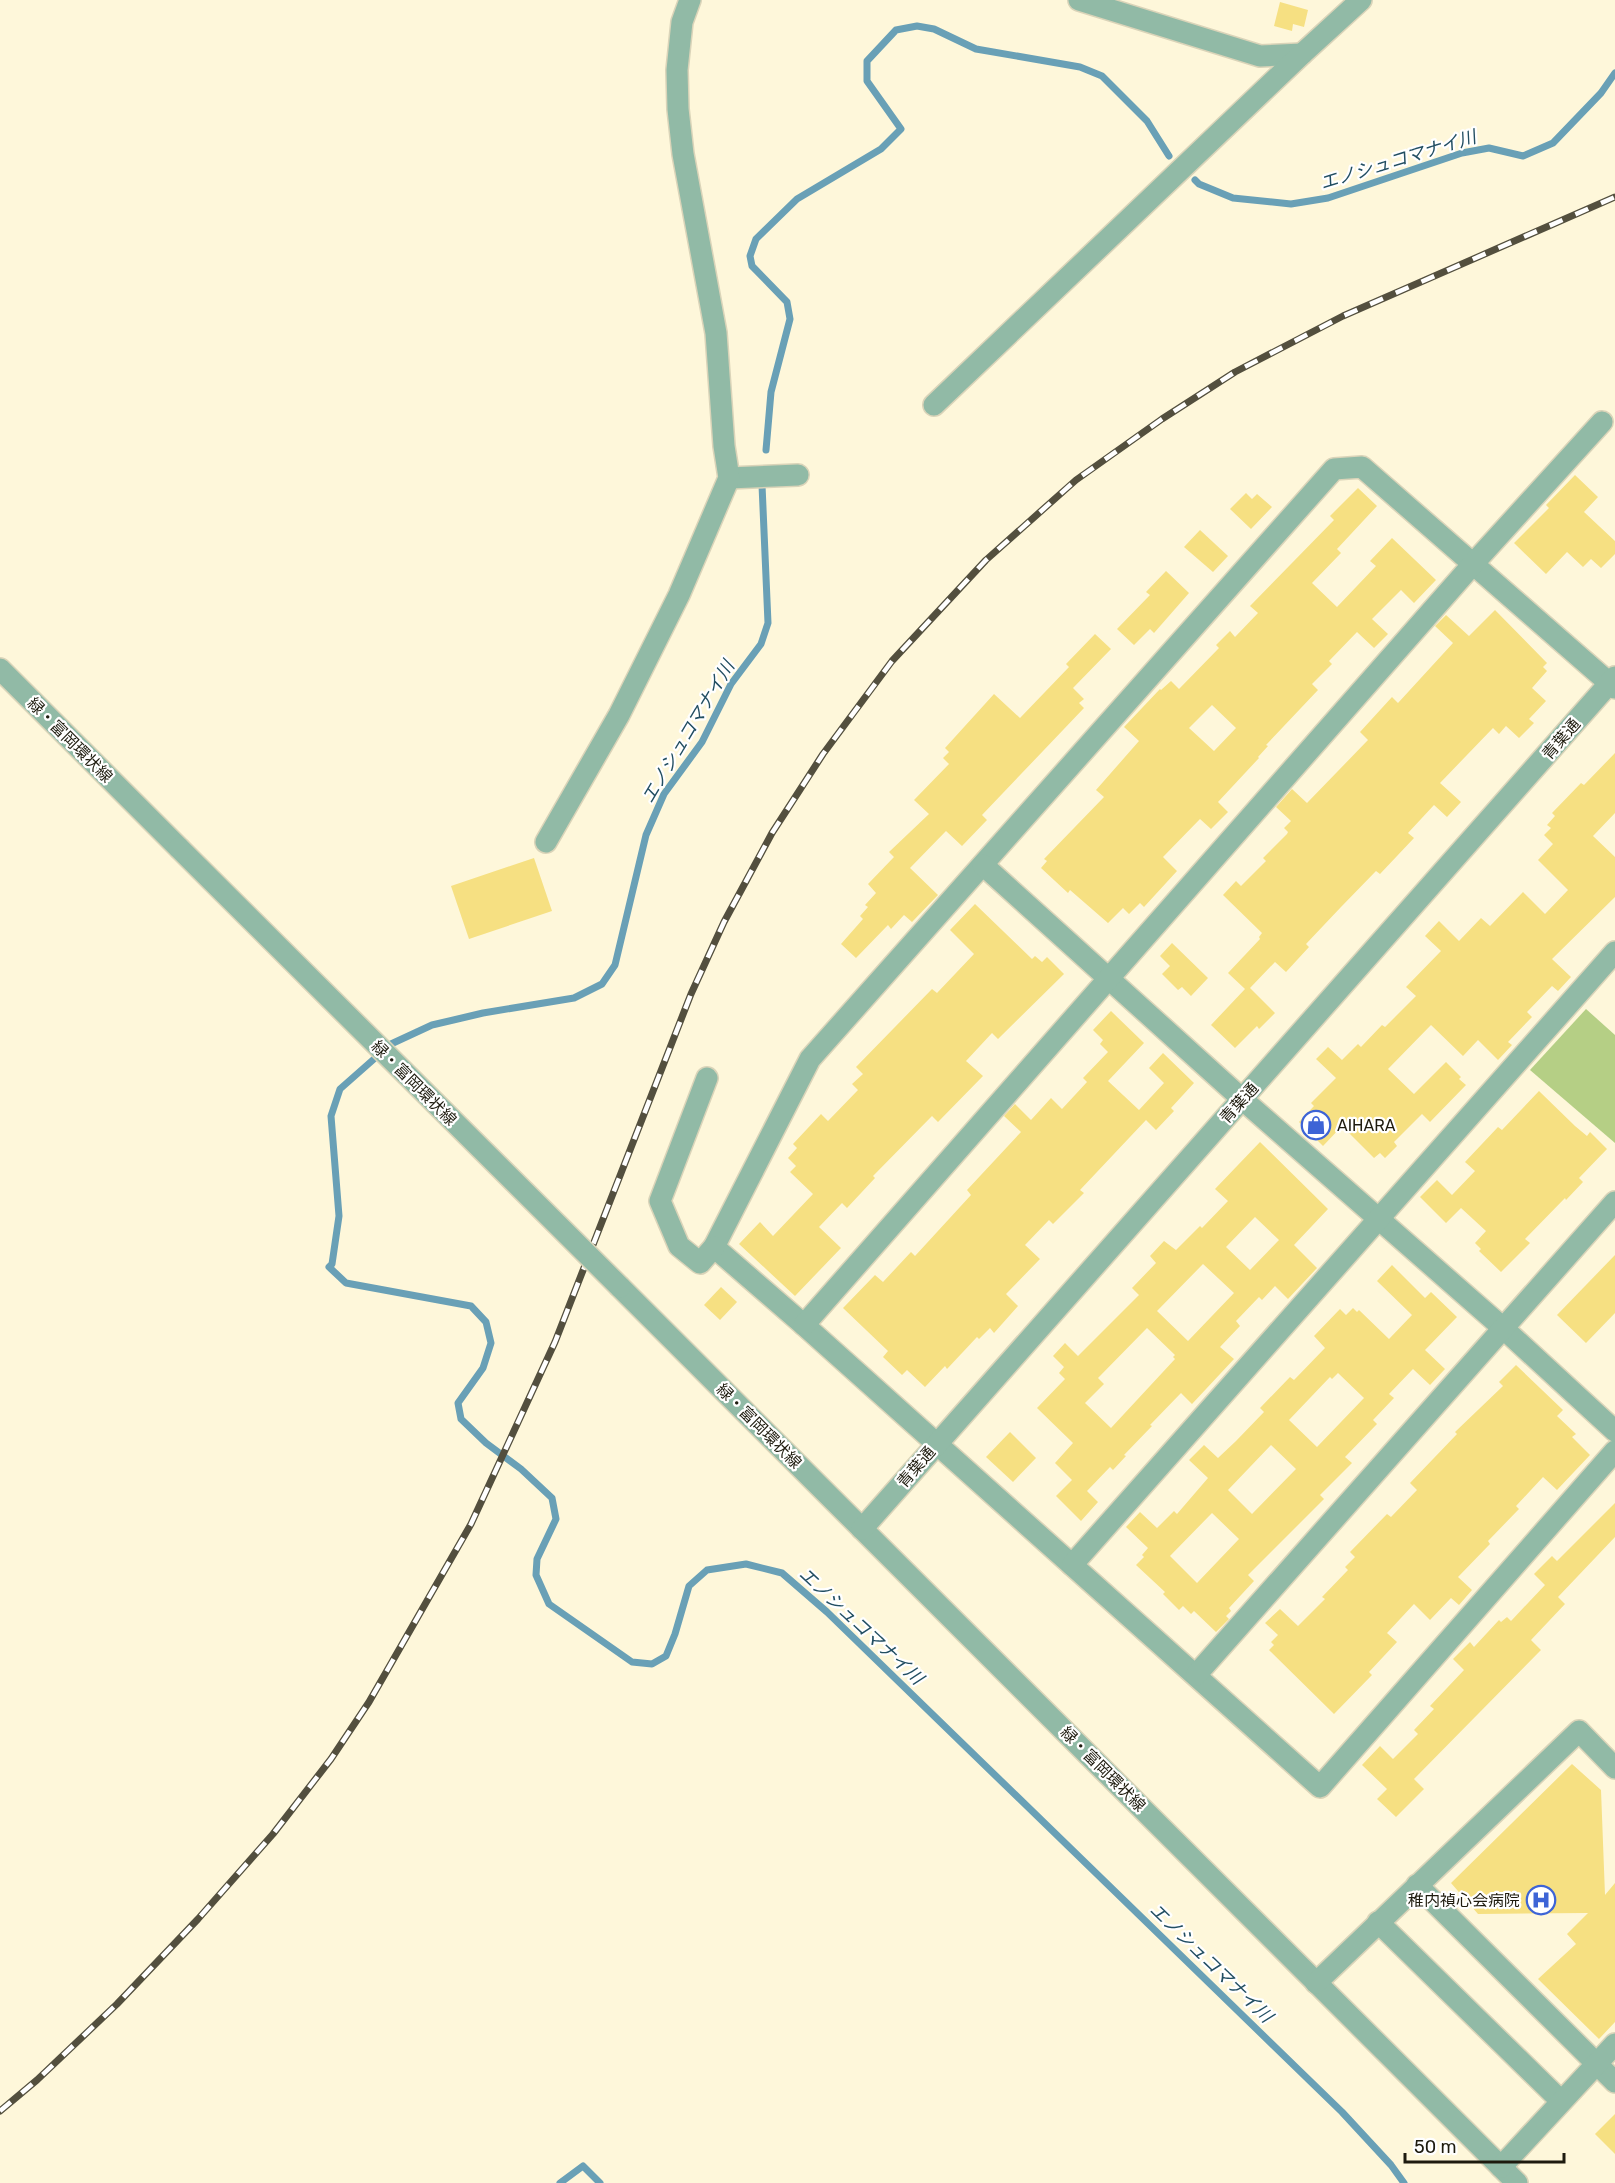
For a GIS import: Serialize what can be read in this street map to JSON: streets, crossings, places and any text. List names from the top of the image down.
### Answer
{
  "streets": {
    "street": ["青葉通", "緑・富岡環状線"]
  },
  "crossings": [
    ["青葉通", "緑・富岡環状線"]
  ],
  "water": ["エノシュコマナイ川"],
  "places": {
    "shop": ["AIHARA"],
    "hospital": ["稚内禎心会病院"]
  },
  "scale_bar": "50 m"
}
